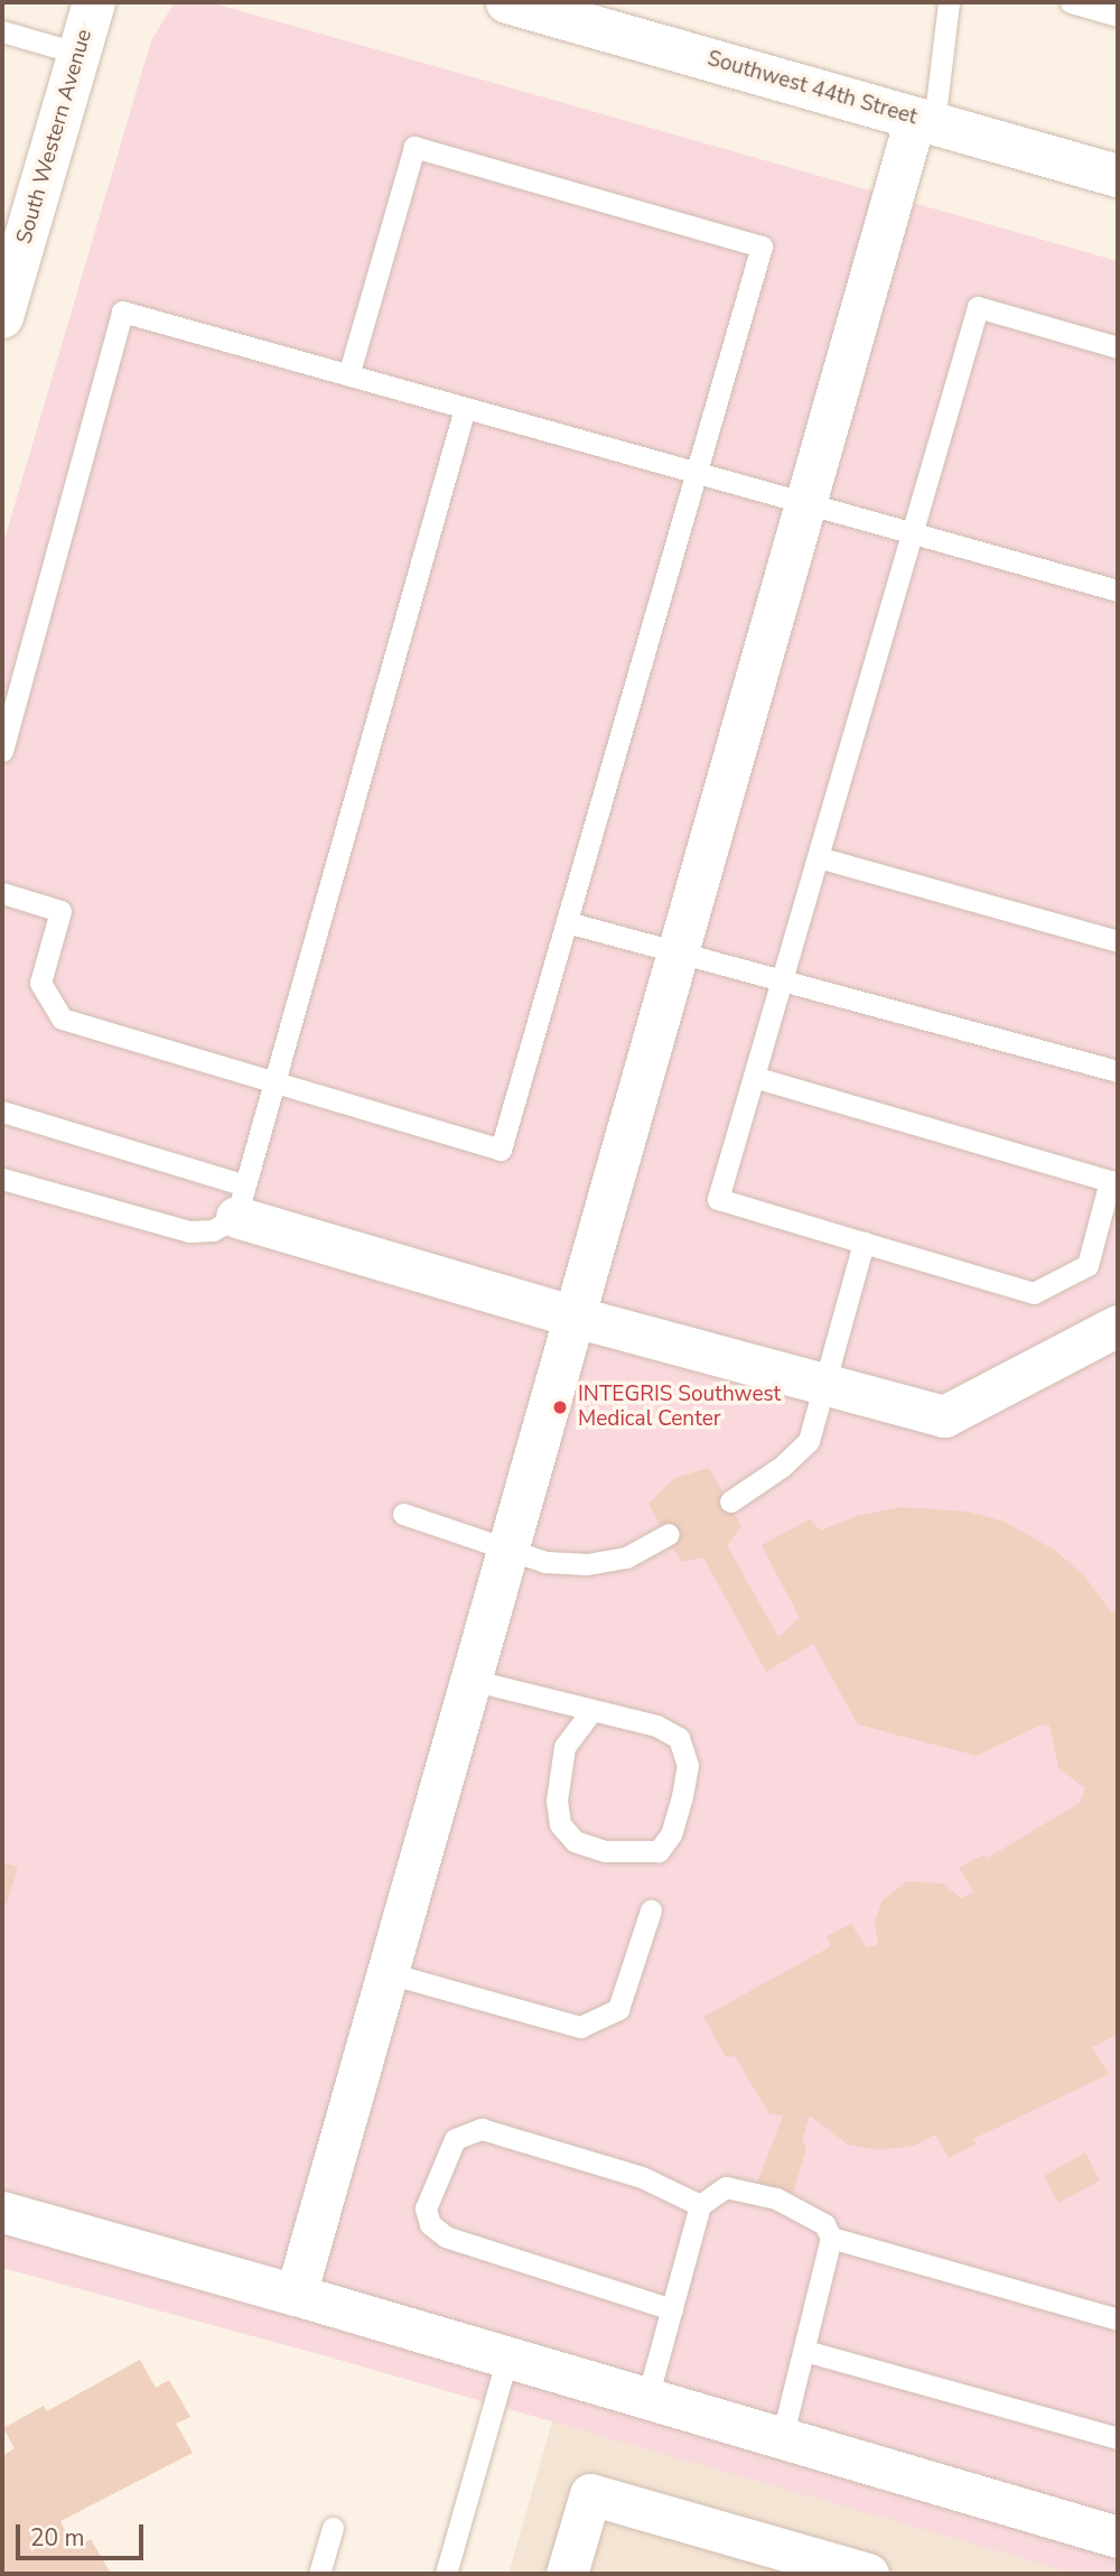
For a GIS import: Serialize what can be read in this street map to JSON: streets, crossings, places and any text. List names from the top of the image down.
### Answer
{
  "streets": {
    "main road": ["Southwest 44th Street", "South Western Avenue"]
  },
  "places": ["INTEGRIS Southwest Medical Center"],
  "scale_bar": "20 m"
}
